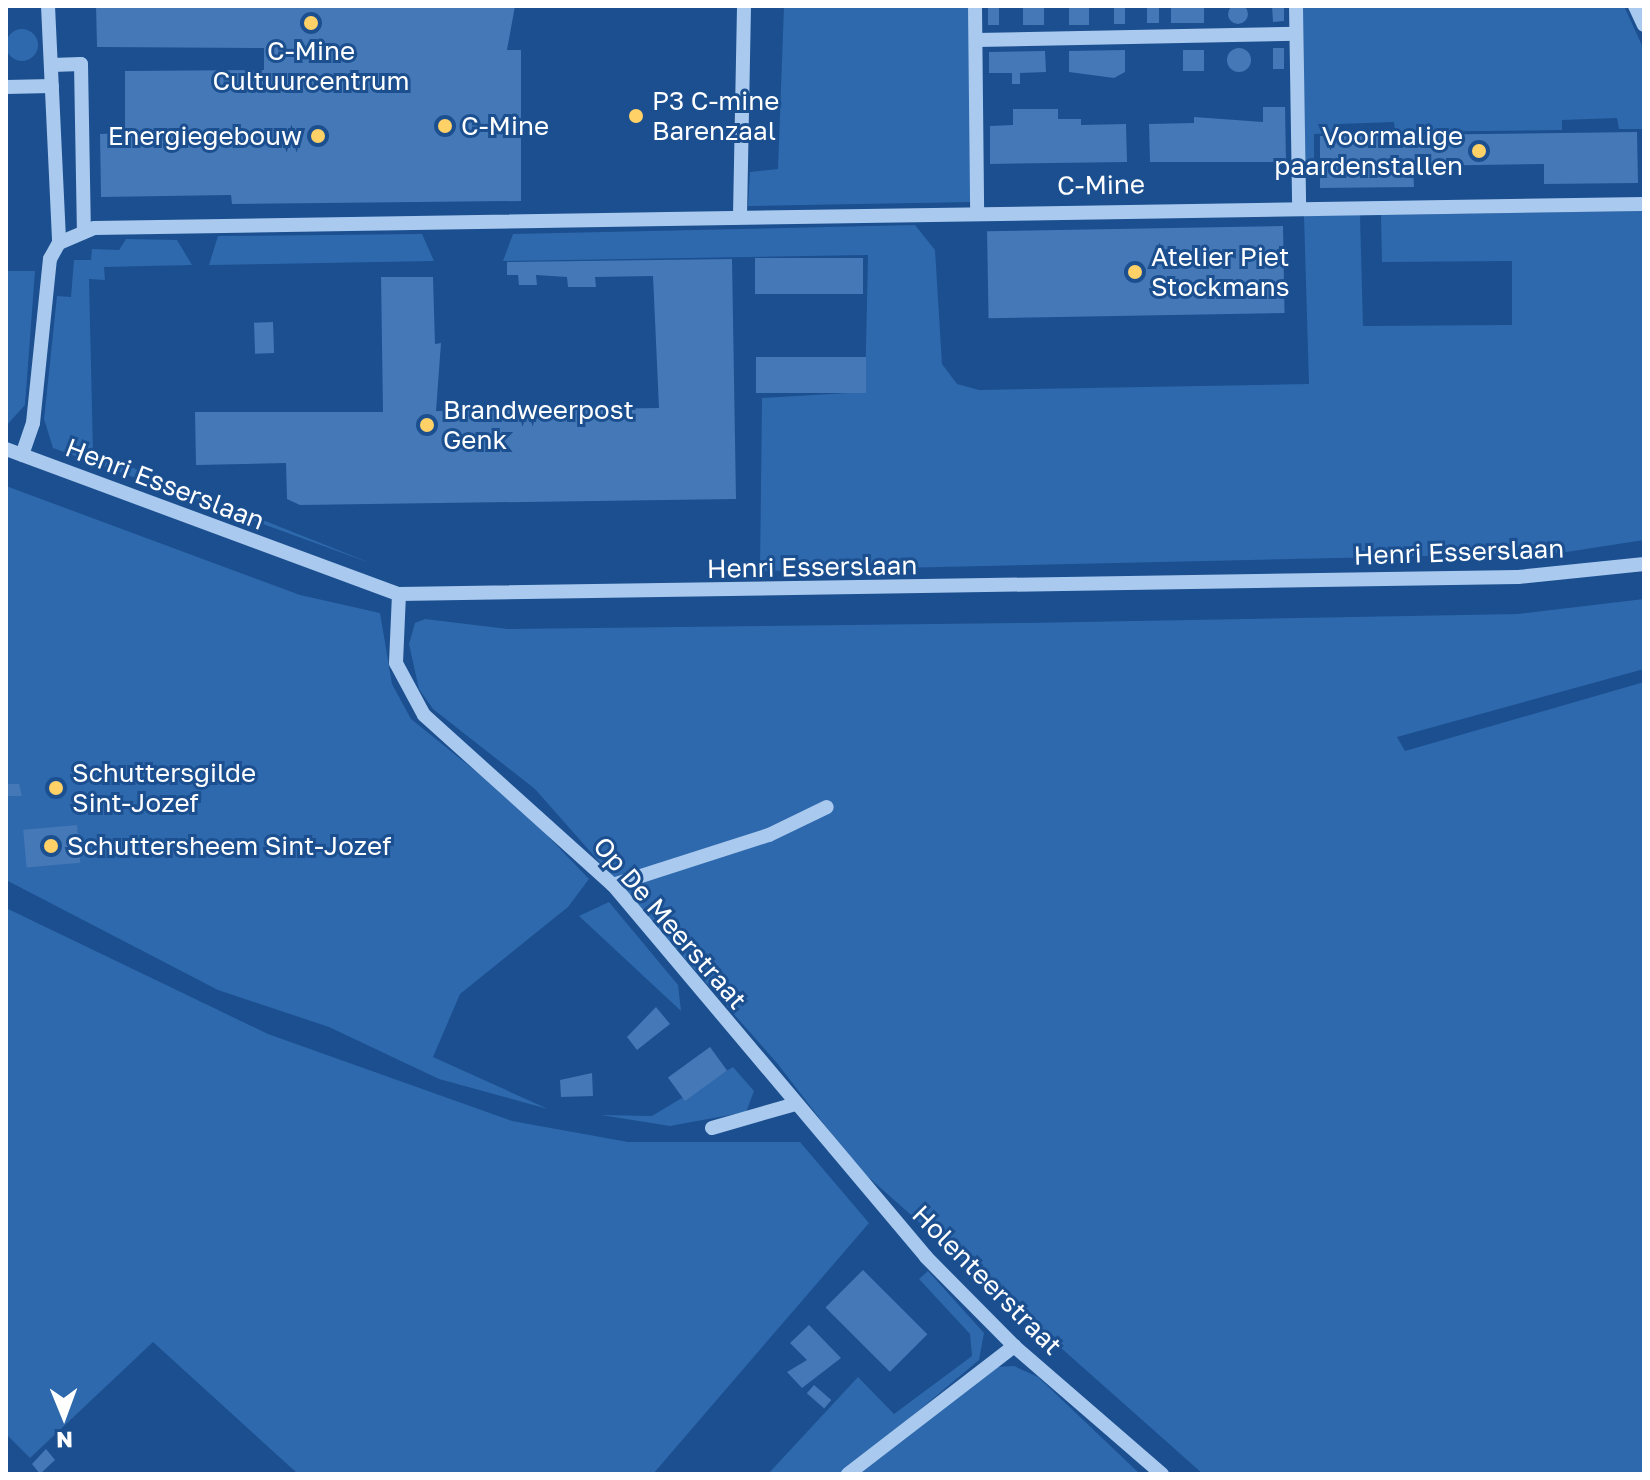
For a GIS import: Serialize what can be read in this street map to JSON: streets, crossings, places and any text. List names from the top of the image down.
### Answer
{
  "streets": {
    "street": [
      "C-Mine",
      "Henri Esserslaan",
      "Op De Meerstraat",
      "Holenteerstraat"
    ]
  },
  "crossings": [
    ["Henri Esserslaan", "Op De Meerstraat"],
    ["Op De Meerstraat", "Holenteerstraat"]
  ],
  "places": [
    "C-Mine Cultuurcentrum",
    "P3 C-mine Barenzaal",
    "C-Mine",
    "Energiegebouw",
    "Voormalige paardenstallen",
    "Atelier Piet Stockmans",
    "Brandweerpost Genk",
    "Schuttersgilde Sint-Jozef",
    "Schuttersheem Sint-Jozef"
  ],
  "north": "bottom"
}
